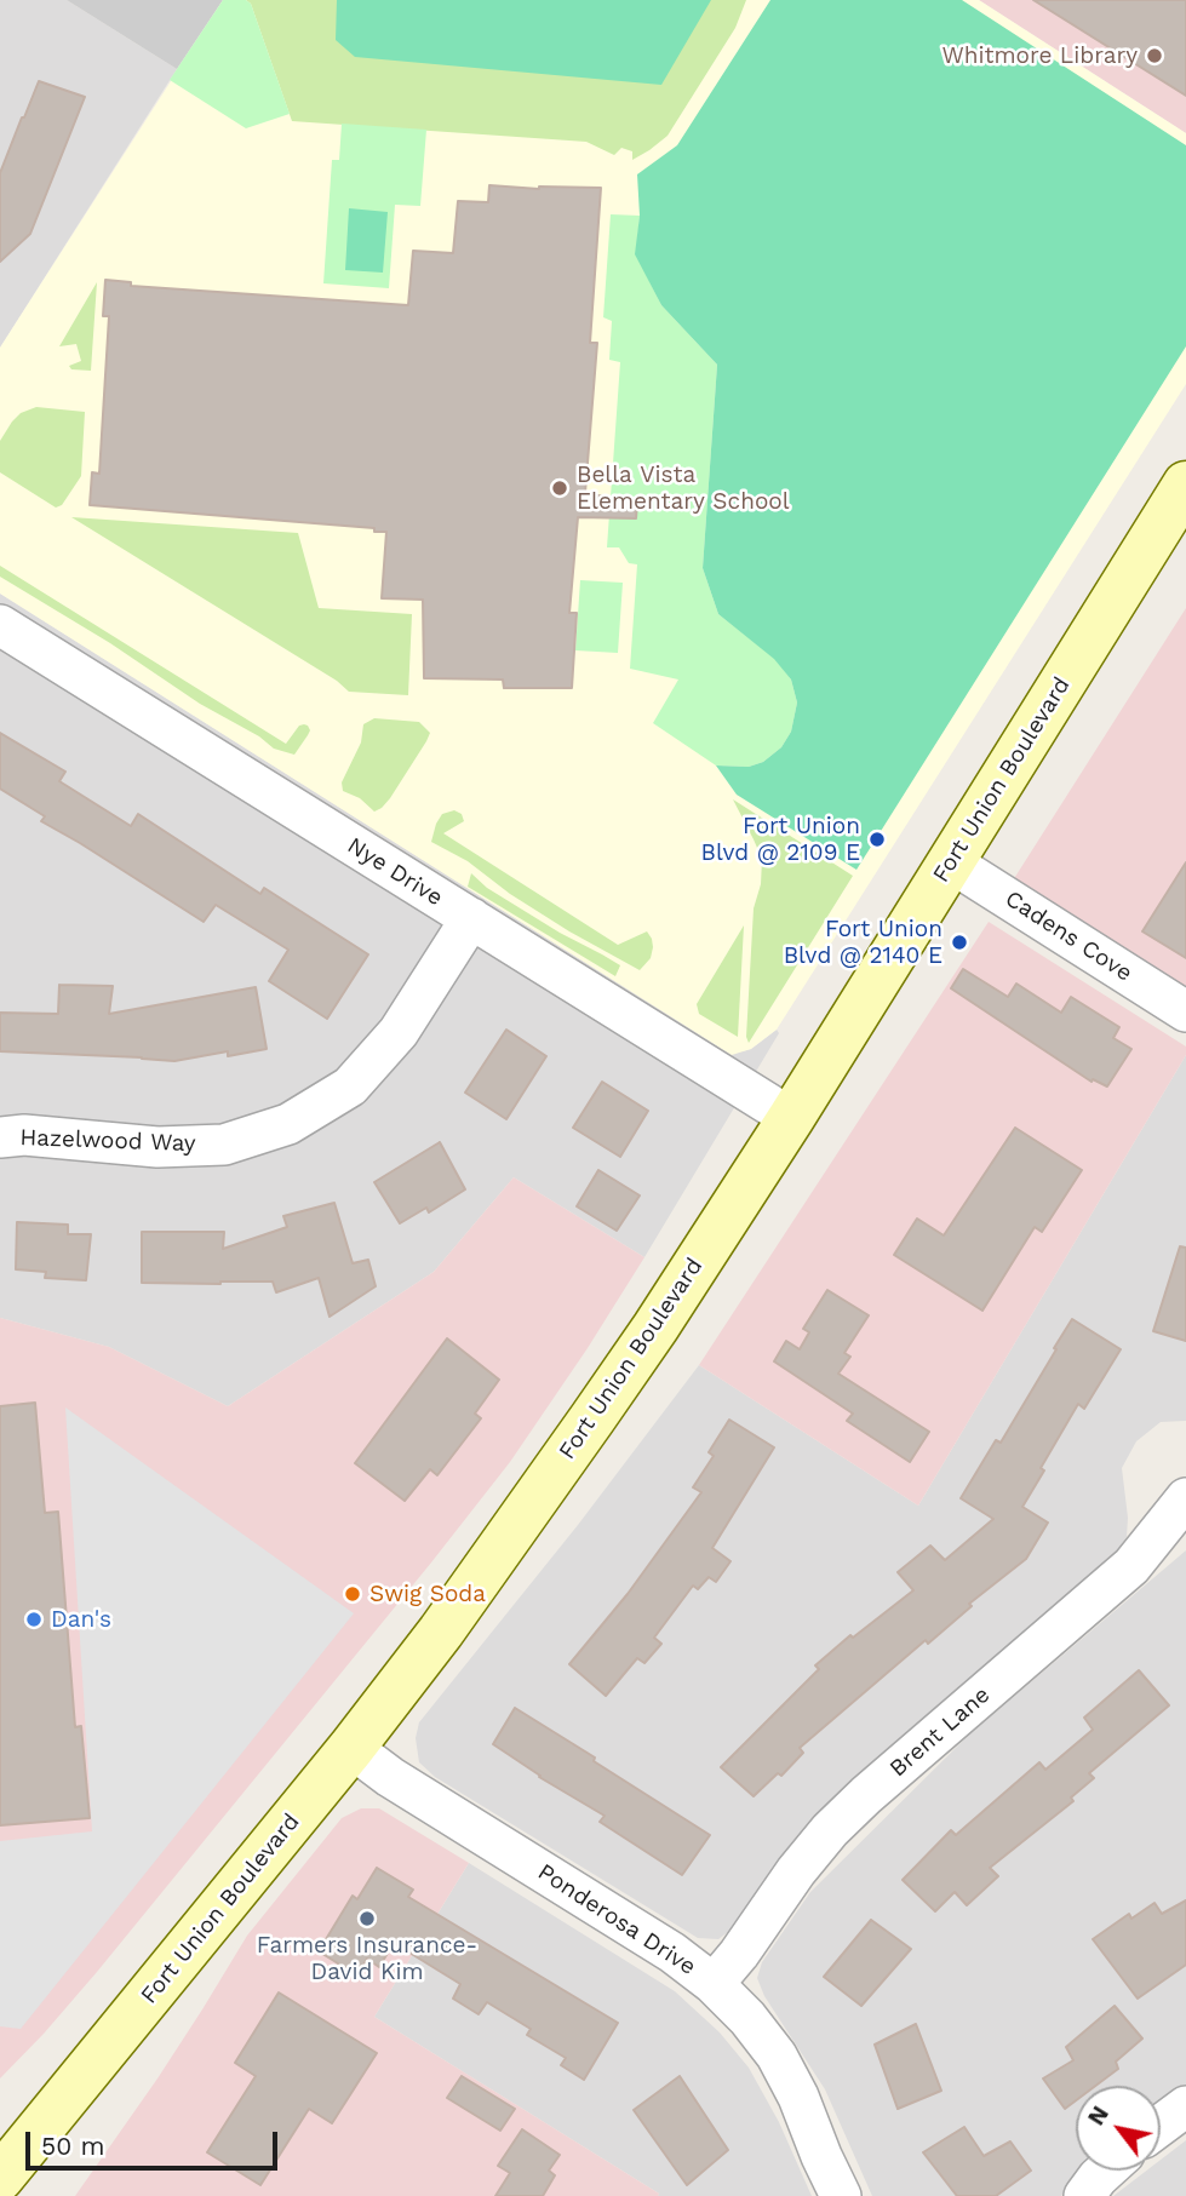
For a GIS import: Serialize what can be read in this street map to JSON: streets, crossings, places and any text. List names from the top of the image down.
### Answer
{
  "streets": {
    "main road": ["Fort Union Boulevard"],
    "street": [
      "Nye Drive",
      "Cadens Cove",
      "Hazelwood Way",
      "Brent Lane",
      "Ponderosa Drive"
    ]
  },
  "crossings": [
    ["Fort Union Boulevard", "Nye Drive"],
    ["Fort Union Boulevard", "Cadens Cove"],
    ["Fort Union Boulevard", "Ponderosa Drive"],
    ["Nye Drive", "Hazelwood Way"],
    ["Brent Lane", "Ponderosa Drive"]
  ],
  "places": [
    "Whitmore Library",
    "Bella Vista Elementary School",
    "Fort Union Blvd @ 2109 E",
    "Fort Union Blvd @ 2140 E",
    "Swig Soda",
    "Dan's",
    "Farmers Insurance- David Kim"
  ],
  "scale_bar": "50 m",
  "north": "top left"
}
